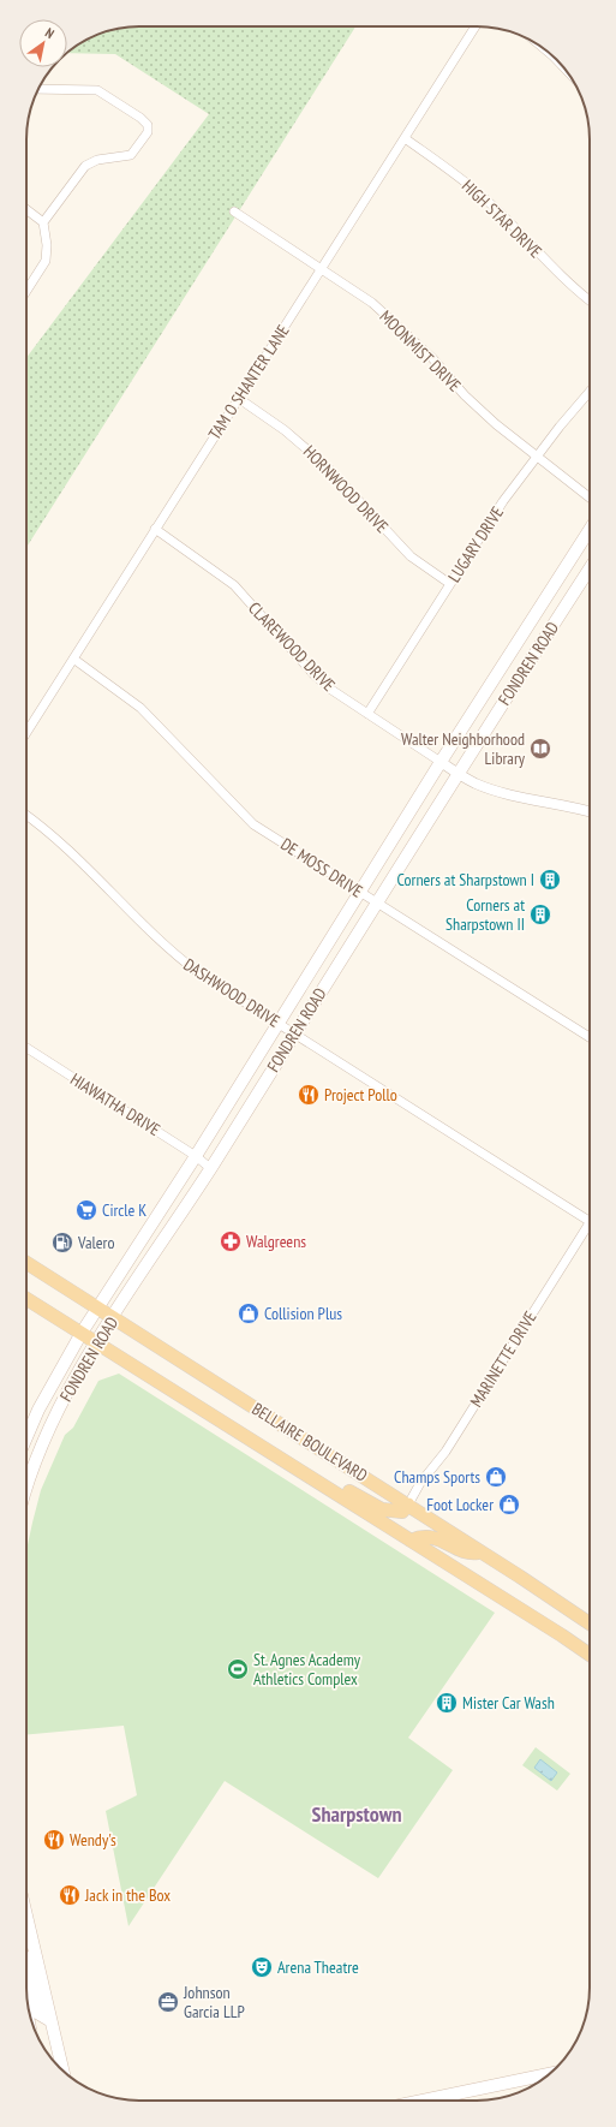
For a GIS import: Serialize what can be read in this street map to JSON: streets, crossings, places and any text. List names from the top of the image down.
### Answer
{
  "streets": {
    "main road": ["FONDREN ROAD", "BELLAIRE BOULEVARD"],
    "street": [
      "HIGH STAR DRIVE",
      "MOONMIST DRIVE",
      "TAM O SHANTER LANE",
      "HORNWOOD DRIVE",
      "LUGARY DRIVE",
      "CLAREWOOD DRIVE",
      "DE MOSS DRIVE",
      "DASHWOOD DRIVE",
      "HIAWATHA DRIVE",
      "MARINETTE DRIVE"
    ]
  },
  "crossings": [
    ["HIGH STAR DRIVE", "TAM O SHANTER LANE"],
    ["MOONMIST DRIVE", "TAM O SHANTER LANE"],
    ["MOONMIST DRIVE", "LUGARY DRIVE"],
    ["TAM O SHANTER LANE", "HORNWOOD DRIVE"],
    ["TAM O SHANTER LANE", "CLAREWOOD DRIVE"],
    ["TAM O SHANTER LANE", "DE MOSS DRIVE"],
    ["HORNWOOD DRIVE", "LUGARY DRIVE"],
    ["LUGARY DRIVE", "CLAREWOOD DRIVE"],
    ["CLAREWOOD DRIVE", "FONDREN ROAD"],
    ["FONDREN ROAD", "DE MOSS DRIVE"],
    ["FONDREN ROAD", "DASHWOOD DRIVE"],
    ["FONDREN ROAD", "HIAWATHA DRIVE"],
    ["FONDREN ROAD", "BELLAIRE BOULEVARD"],
    ["MARINETTE DRIVE", "BELLAIRE BOULEVARD"]
  ],
  "districts": ["Sharpstown"],
  "places": {
    "library": ["Walter Neighborhood Library"],
    "building": ["Corners at Sharpstown I", "Corners at Sharpstown II", "Mister Car Wash"],
    "restaurant": ["Project Pollo", "Wendy's", "Jack in the Box"],
    "supermarket": ["Circle K"],
    "pharmacy": ["Walgreens"],
    "fuel station": ["Valero"],
    "shop": ["Collision Plus", "Champs Sports", "Foot Locker"],
    "sports": ["St. Agnes Academy Athletics Complex"],
    "theatre": ["Arena Theatre"],
    "office": ["Johnson Garcia LLP"]
  },
  "north": "top right"
}
